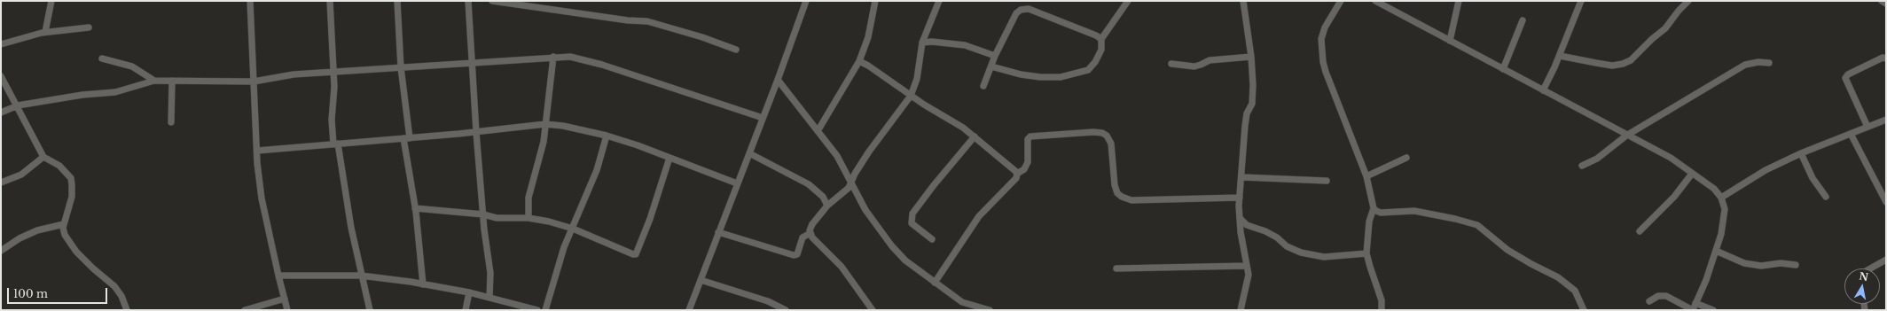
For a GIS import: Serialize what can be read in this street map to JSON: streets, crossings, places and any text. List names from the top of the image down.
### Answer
{
  "scale_bar": "100 m",
  "north": "top"
}
